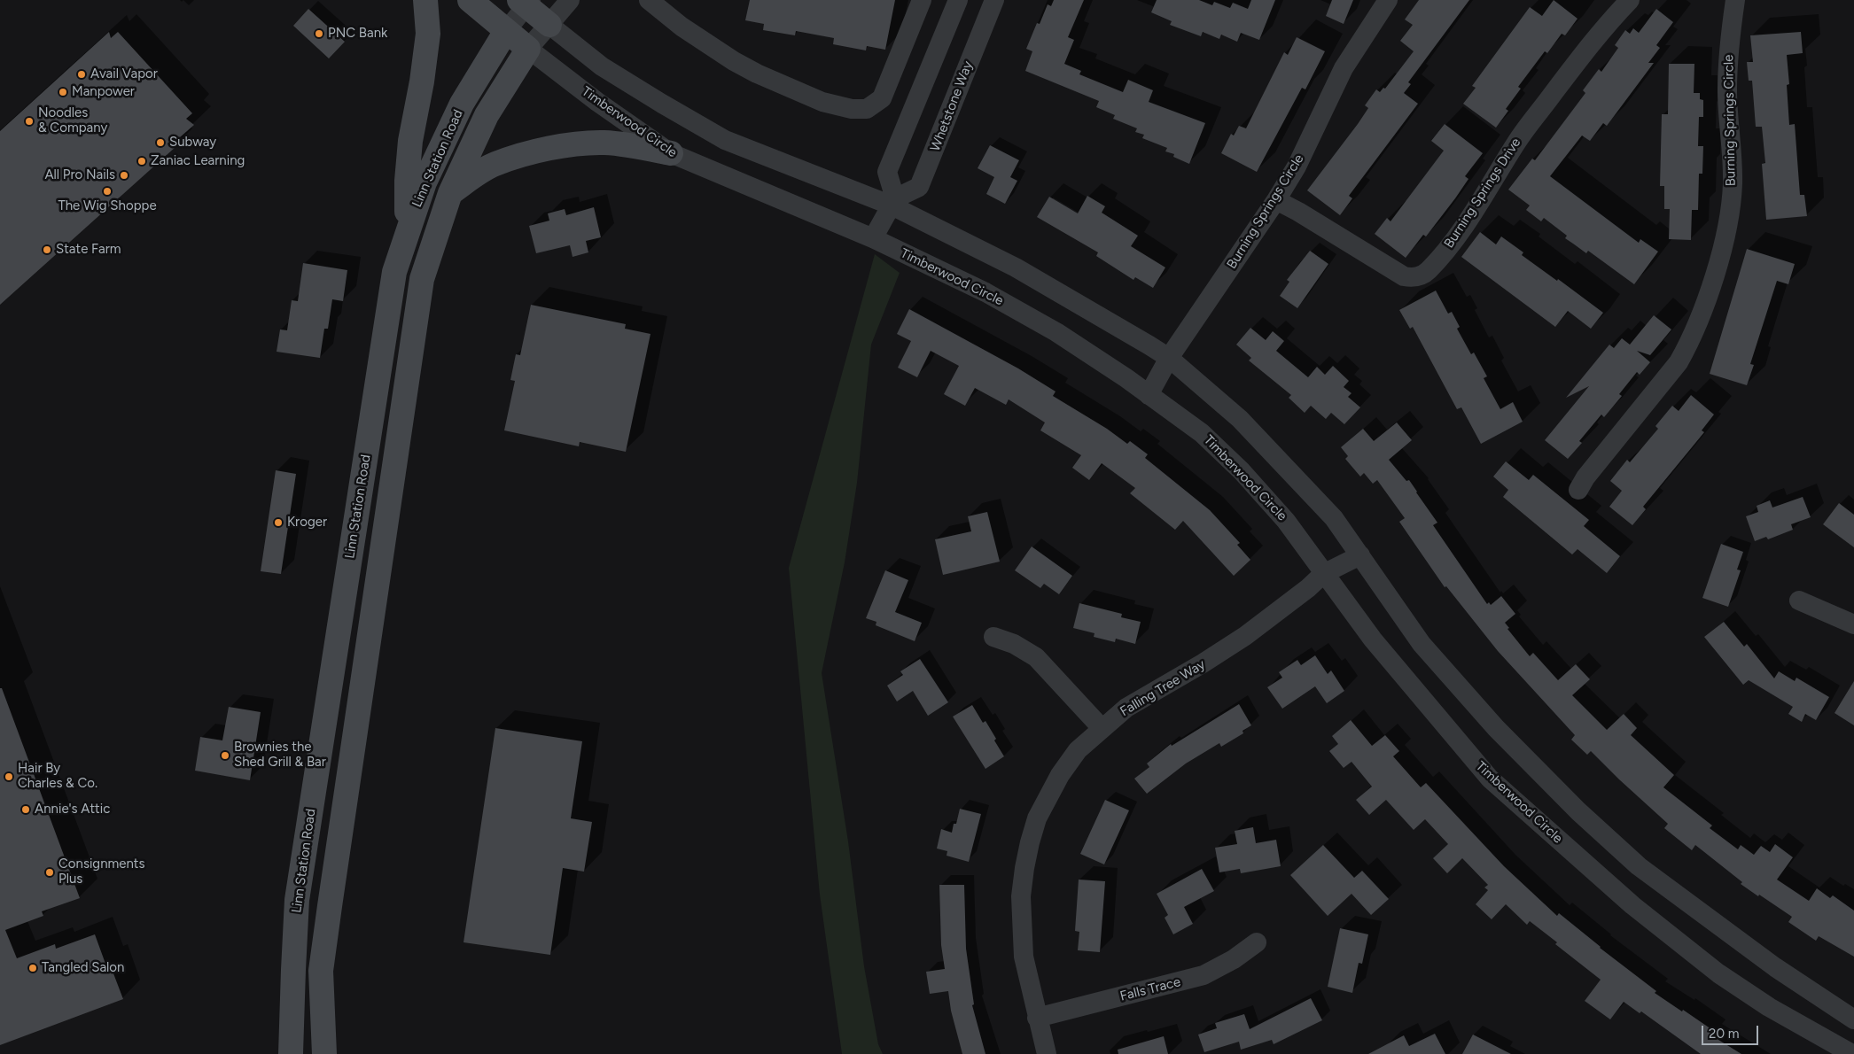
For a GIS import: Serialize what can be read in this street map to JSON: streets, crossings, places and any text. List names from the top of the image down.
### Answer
{
  "streets": {
    "street": [
      "Whetstone Way",
      "Burning Springs Circle",
      "Timberwood Circle",
      "Linn Station Road",
      "Burning Springs Drive",
      "Falling Tree Way",
      "Falls Trace"
    ]
  },
  "crossings": [
    ["Burning Springs Circle", "Timberwood Circle"],
    ["Burning Springs Circle", "Burning Springs Drive"],
    ["Timberwood Circle", "Linn Station Road"],
    ["Timberwood Circle", "Falling Tree Way"],
    ["Falling Tree Way", "Falls Trace"]
  ],
  "places": [
    "PNC Bank",
    "Avail Vapor",
    "Manpower",
    "Noodles & Company",
    "Subway",
    "Zaniac Learning",
    "All Pro Nails",
    "The Wig Shoppe",
    "State Farm",
    "Kroger",
    "Brownies the Shed Grill & Bar",
    "Hair By Charles & Co.",
    "Annie's Attic",
    "Consignments Plus",
    "Tangled Salon"
  ],
  "scale_bar": "20 m"
}
